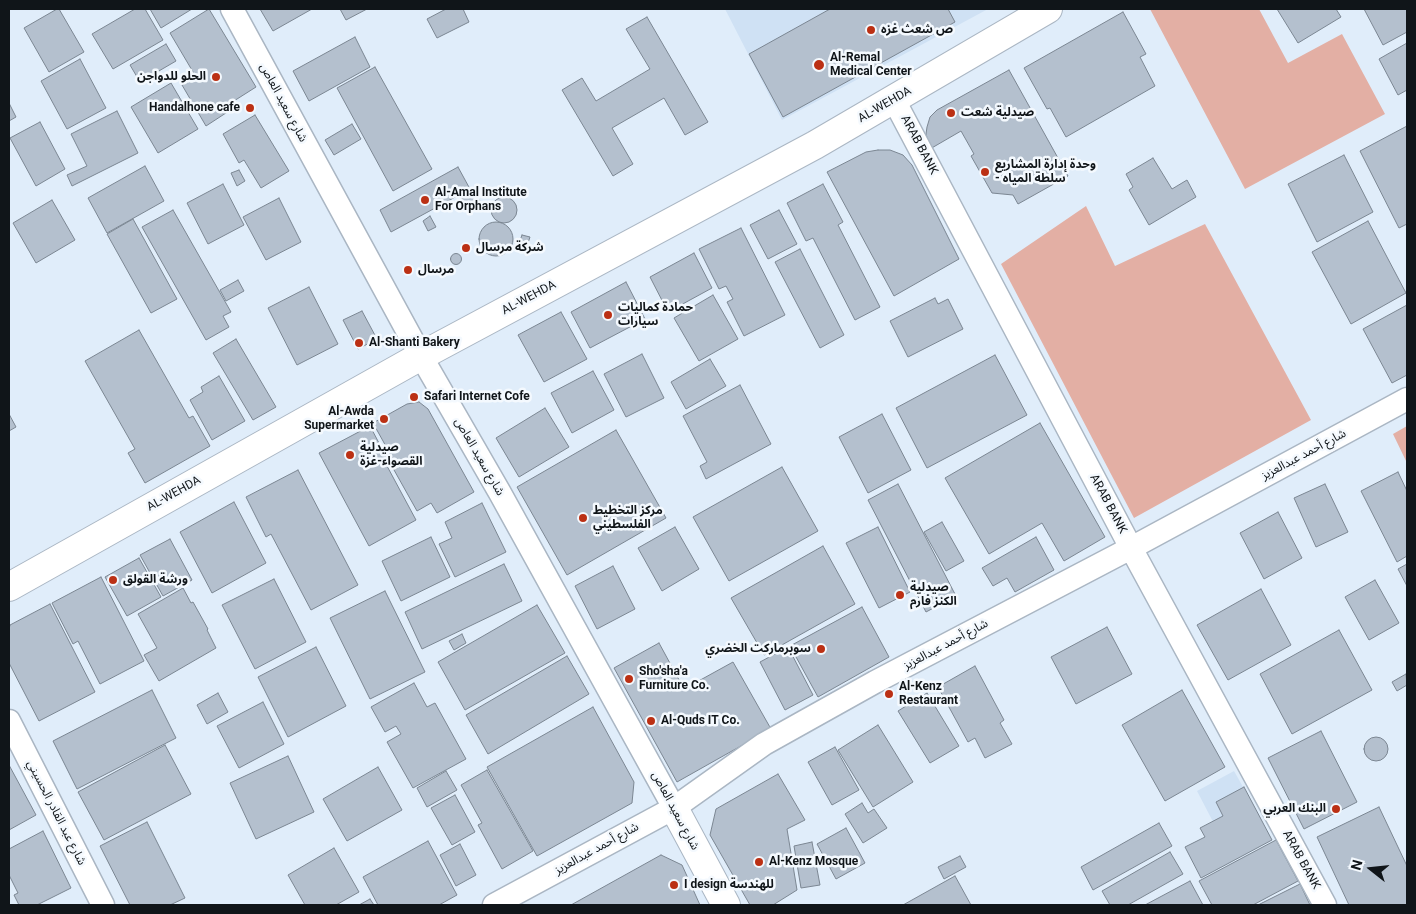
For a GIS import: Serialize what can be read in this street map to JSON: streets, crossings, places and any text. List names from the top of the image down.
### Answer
{
  "streets": {
    "main road": ["شارع سعيد العاص", "AL-WEHDA"],
    "street": ["ARAB BANK", "شارع أحمد عبدالعزيز", "شارع عبد القادر الحسيني"]
  },
  "crossings": [
    ["شارع سعيد العاص", "AL-WEHDA"],
    ["شارع سعيد العاص", "شارع أحمد عبدالعزيز"],
    ["AL-WEHDA", "ARAB BANK"],
    ["ARAB BANK", "شارع أحمد عبدالعزيز"]
  ],
  "places": [
    "ص شعث غزه",
    "Al-Remal Medical Center",
    "الحلو للدواجن",
    "Handalhone cafe",
    "صيدلية شعت",
    "وحدة إدارة المشاريع - سلطة المياه",
    "Al-Amal Institute For Orphans",
    "شركة مرسال",
    "مرسال",
    "حمادة كماليات سيارات",
    "Al-Shanti Bakery",
    "Safari Internet Cofe",
    "Al-Awda Supermarket",
    "صيدلية القصواء-غزة",
    "مركز التخطيط الفلسطيني",
    "ورشة القولق",
    "صيدلية الكنز فارم",
    "سوبرماركت الخضري",
    "Sho'sha'a Furniture Co.",
    "Al-Kenz Restaurant",
    "Al-Quds IT Co.",
    "البنك العربي",
    "Al-Kenz Mosque",
    "I design للهندسة"
  ],
  "north": "left"
}
